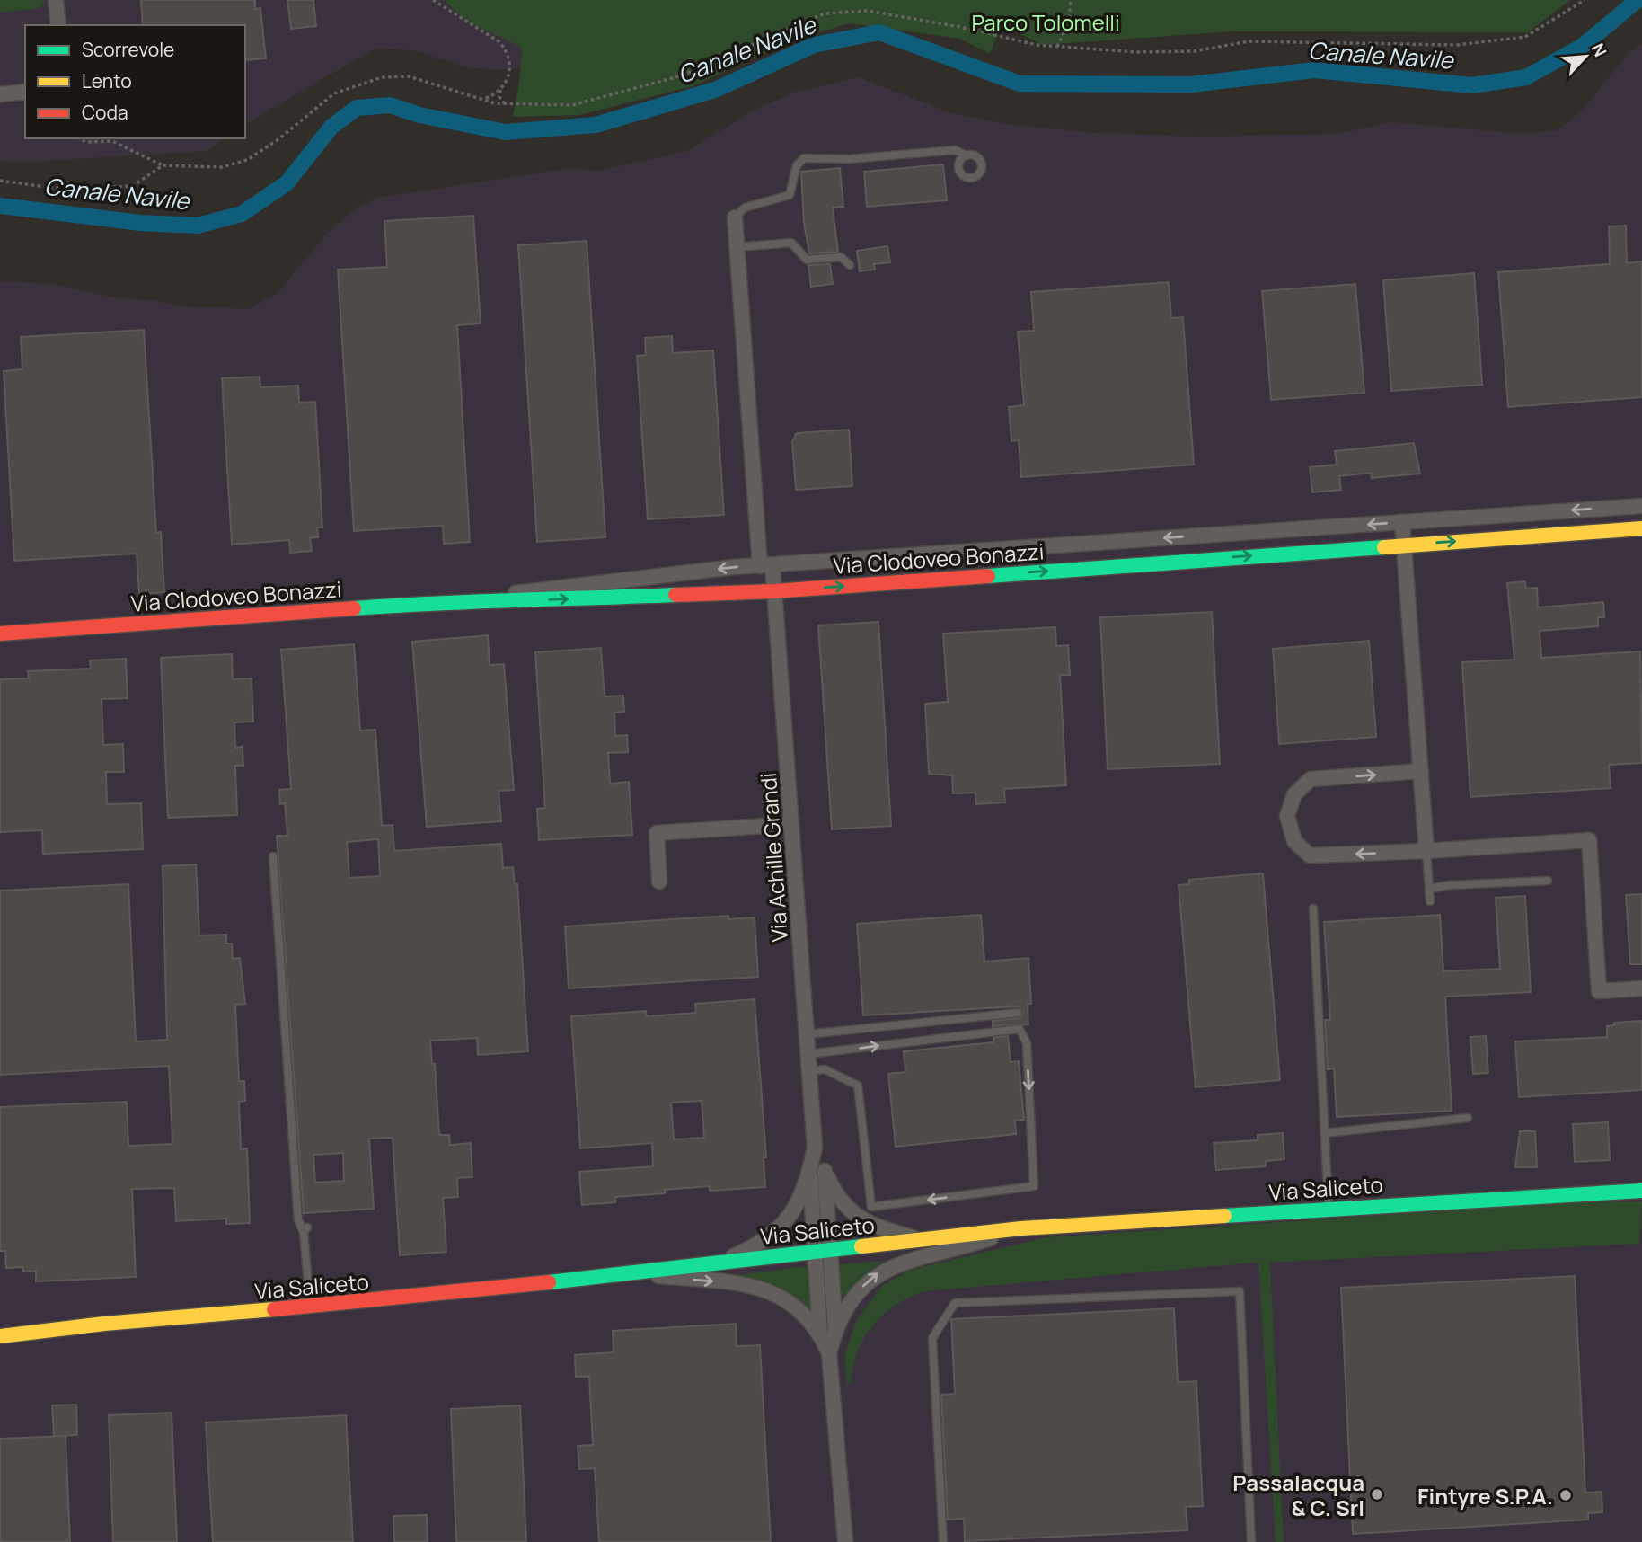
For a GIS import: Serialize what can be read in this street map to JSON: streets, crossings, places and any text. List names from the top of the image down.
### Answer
{
  "streets": {
    "street": ["Via Clodoveo Bonazzi", "Via Achille Grandi", "Via Saliceto"]
  },
  "crossings": [
    ["Via Clodoveo Bonazzi", "Via Achille Grandi"],
    ["Via Achille Grandi", "Via Saliceto"]
  ],
  "water": ["Canale Navile"],
  "parks": ["Parco Tolomelli"],
  "places": ["Passalacqua & C. Srl", "Fintyre S.P.A."],
  "legend": ["Scorrevole", "Lento", "Coda"],
  "north": "top right"
}
